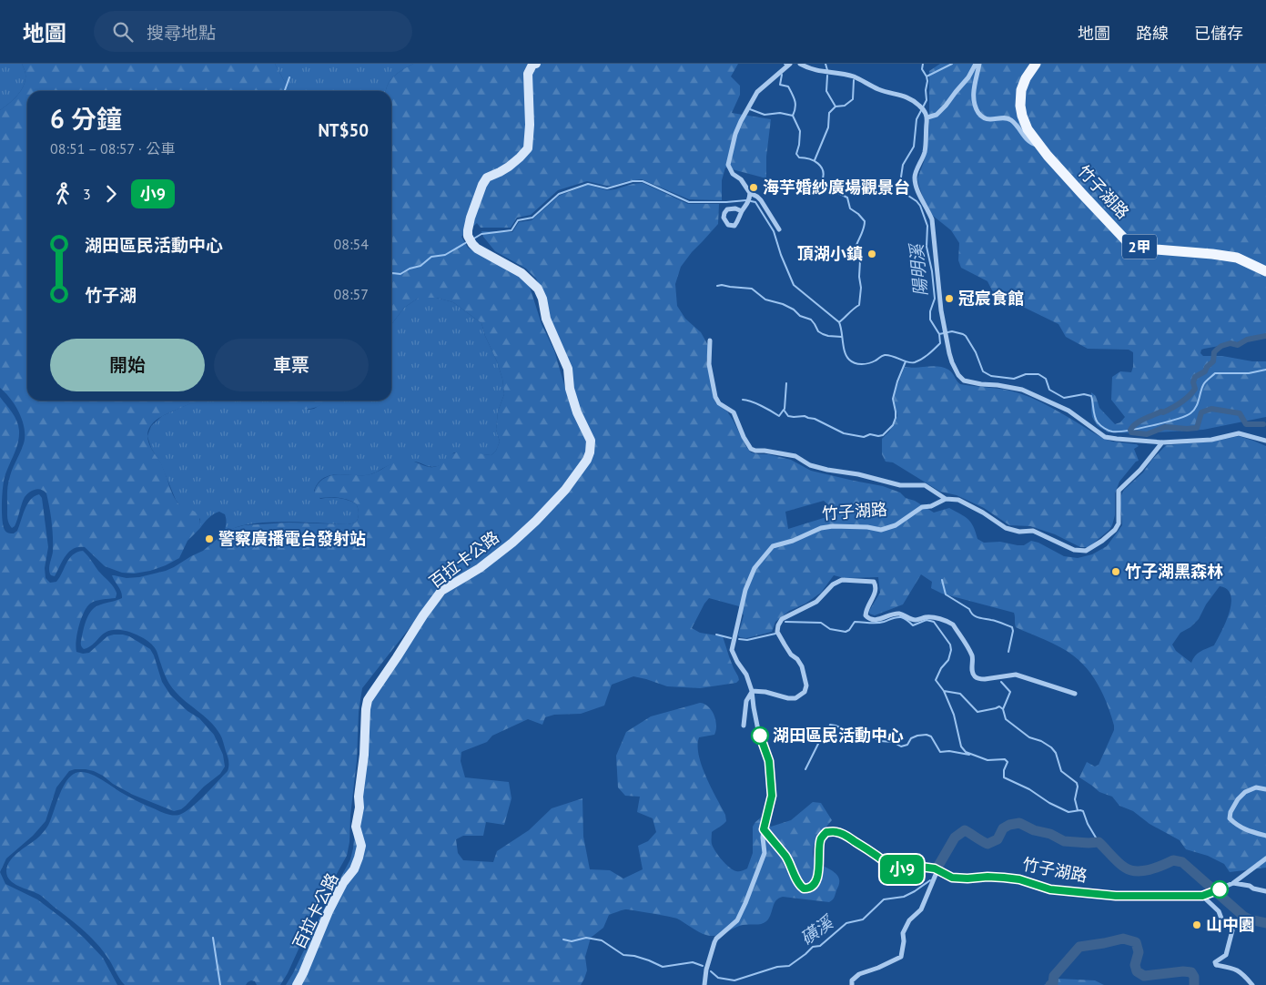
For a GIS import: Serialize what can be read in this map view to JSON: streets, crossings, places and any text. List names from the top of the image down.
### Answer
{
  "streets": {
    "main road": ["竹子湖路", "2甲", "百拉卡公路"]
  },
  "water": ["陽明溪", "磺溪"],
  "places": [
    "海芋婚紗廣場觀景台",
    "頂湖小鎮",
    "冠宸食館",
    "警察廣播電台發射站",
    "竹子湖黑森林",
    "湖田區民活動中心",
    "山中園"
  ],
  "lines": ["bus line 小9"],
  "page": {
    "header": "地圖",
    "search": "搜尋地點",
    "nav": ["地圖", "路線", "已儲存"],
    "on_map": "小9",
    "heading": ["6 分鐘", "08:51 – 08:57 · 公車", "NT$50"],
    "legs": ["3", "小9"],
    "list": [
      {
        "name": "湖田區民活動中心",
        "value": "08:54"
      },
      {
        "name": "竹子湖",
        "value": "08:57"
      }
    ],
    "buttons": ["開始", "車票"]
  }
}
